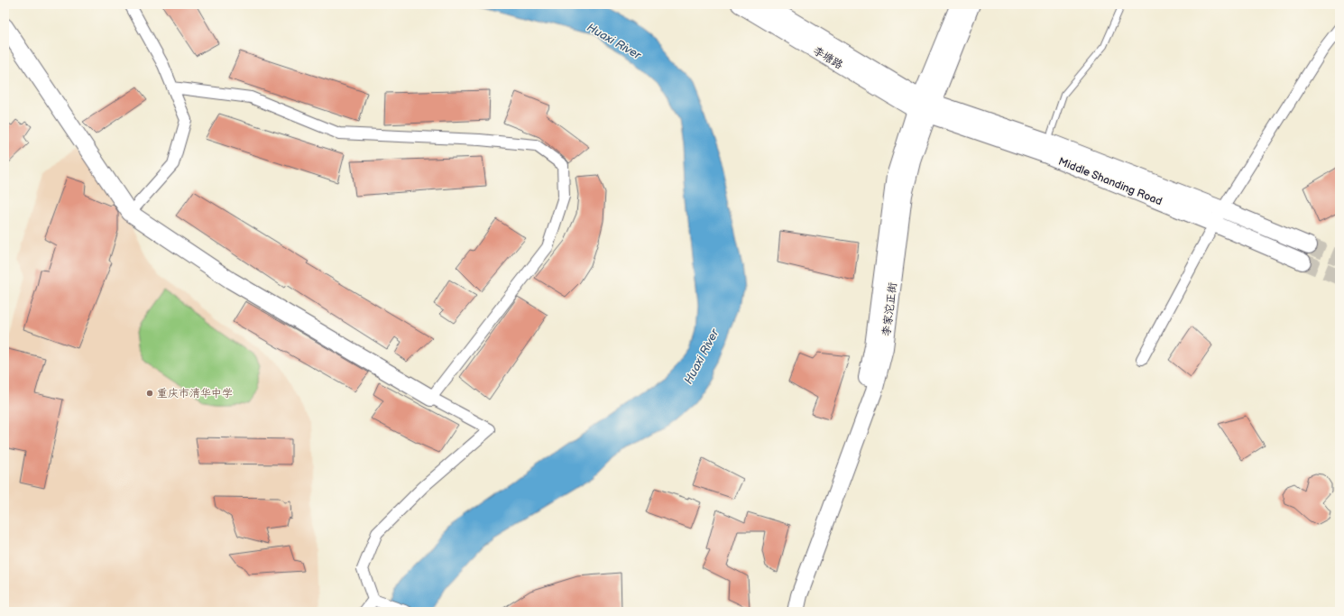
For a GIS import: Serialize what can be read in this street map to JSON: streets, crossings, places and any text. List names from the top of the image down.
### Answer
{
  "streets": {
    "main road": ["李塘路", "Middle Shanding Road", "李家沱正街"]
  },
  "crossings": [
    ["李塘路", "Middle Shanding Road"],
    ["李塘路", "李家沱正街"],
    ["Middle Shanding Road", "李家沱正街"]
  ],
  "water": ["Huaxi River"],
  "places": ["重庆市清华中学"]
}
